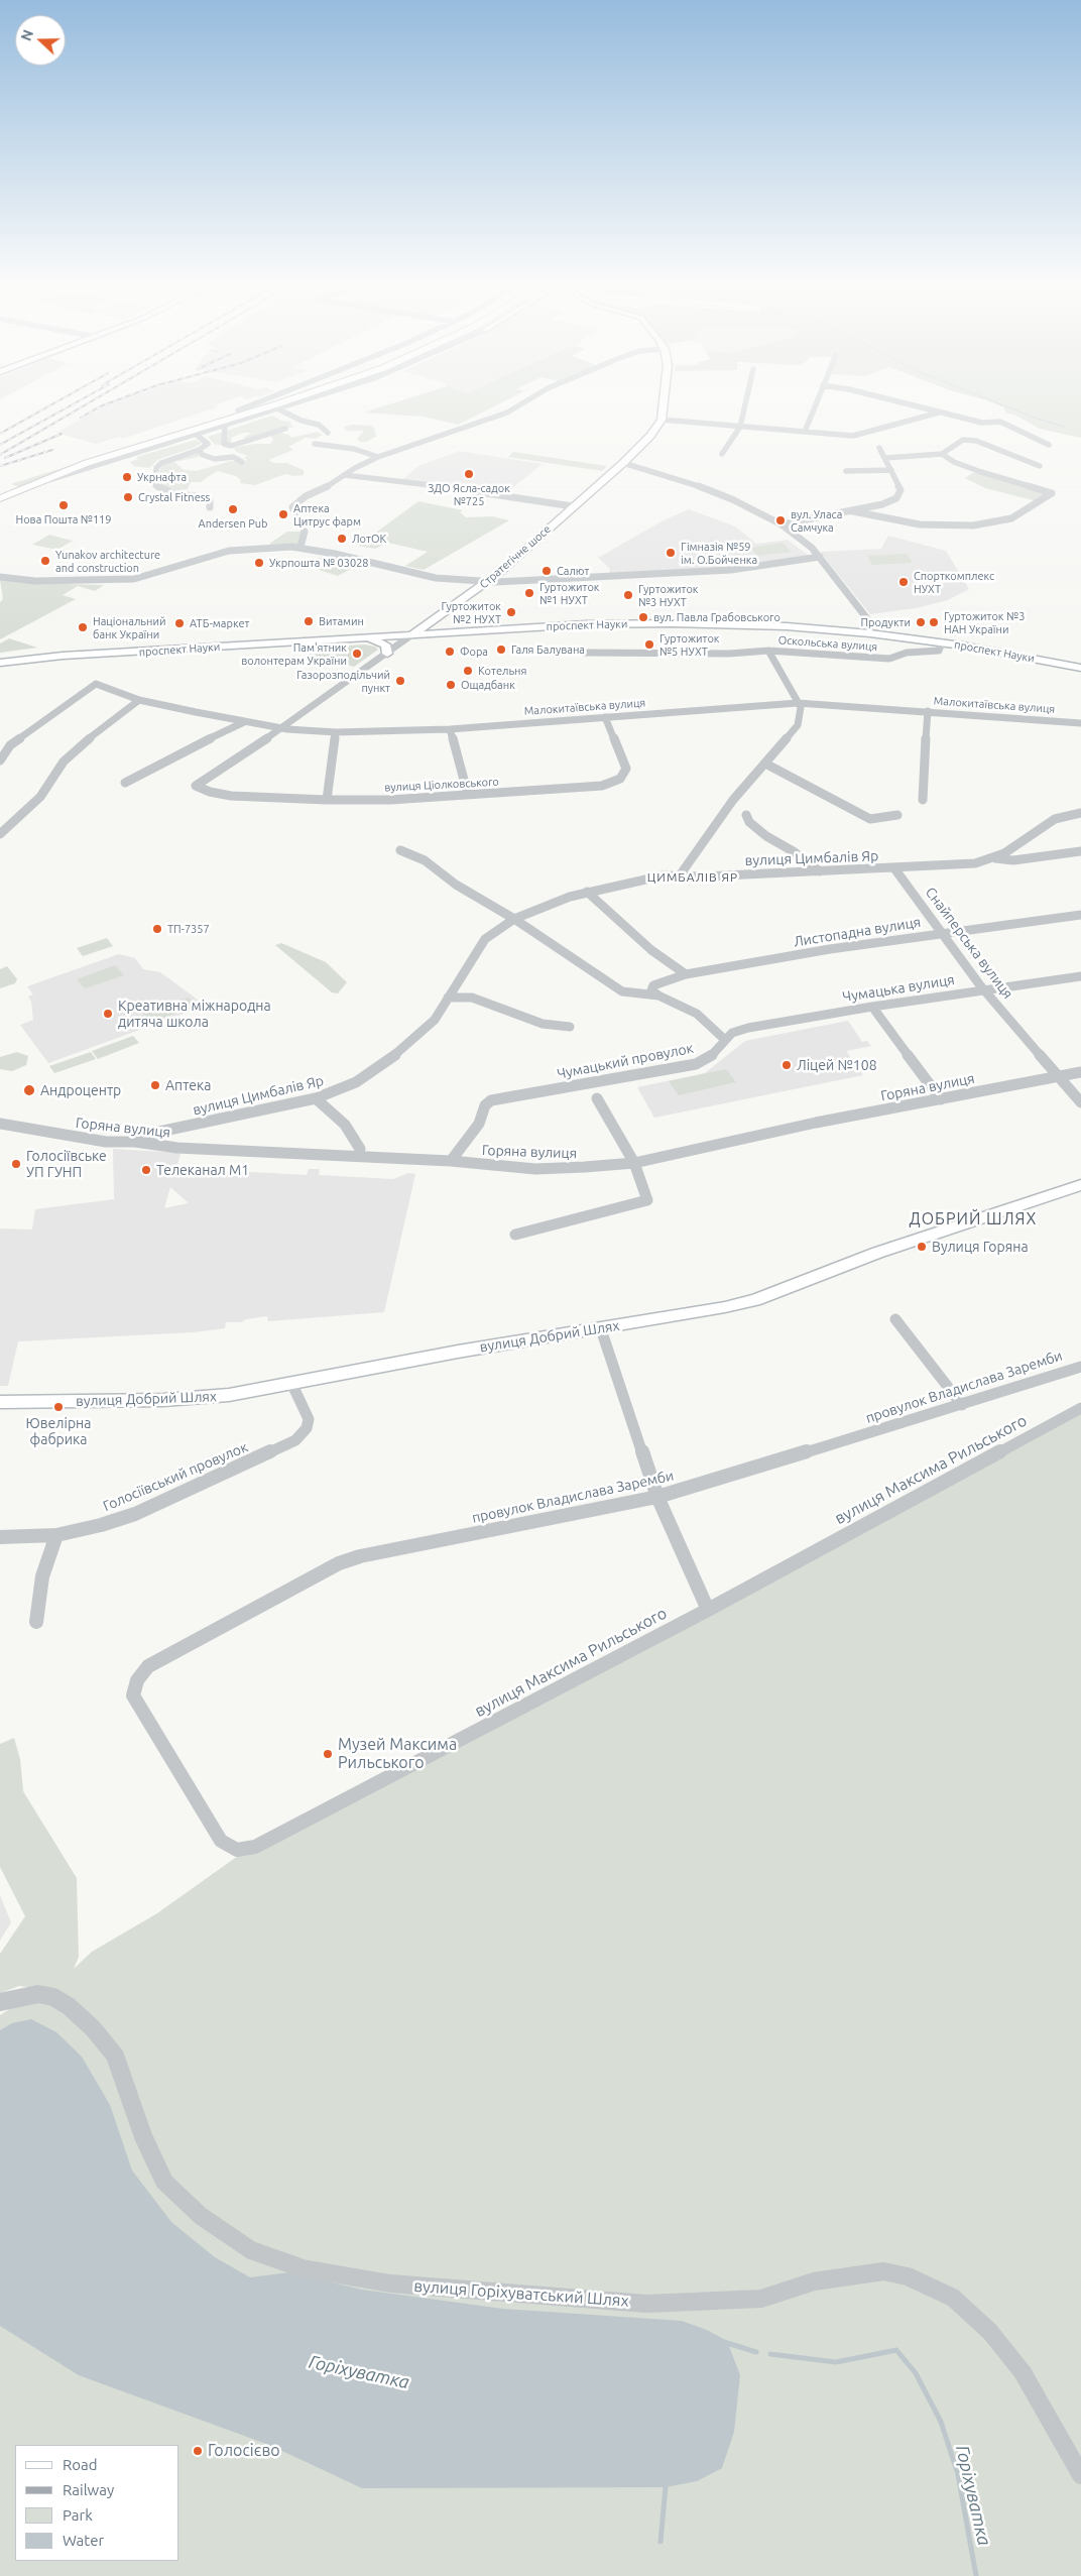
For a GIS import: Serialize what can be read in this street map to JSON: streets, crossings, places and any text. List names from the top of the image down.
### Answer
{
  "streets": {
    "street": [
      "Стратегічне шосе",
      "проспект Науки",
      "Оскольська вулиця",
      "Малокитаївська вулиця",
      "вулиця Ціолковського",
      "вулиця Цимбалів Яр",
      "Листопадна вулиця",
      "Снайперська вулиця",
      "Чумацька вулиця",
      "Чумацький провулок",
      "Горяна вулиця",
      "вулиця Добрий Шлях",
      "провулок Владислава Заремби",
      "вулиця Максима Рильського",
      "Голосіївський провулок",
      "вулиця Горіхуватський Шлях"
    ]
  },
  "crossings": [
    ["Стратегічне шосе", "проспект Науки"],
    ["Стратегічне шосе", "Малокитаївська вулиця"],
    ["Стратегічне шосе", "вулиця Ціолковського"],
    ["проспект Науки", "Оскольська вулиця"],
    ["Малокитаївська вулиця", "вулиця Ціолковського"],
    ["вулиця Цимбалів Яр", "Снайперська вулиця"],
    ["вулиця Цимбалів Яр", "Горяна вулиця"],
    ["Листопадна вулиця", "Снайперська вулиця"],
    ["Снайперська вулиця", "Чумацька вулиця"],
    ["Снайперська вулиця", "Горяна вулиця"],
    ["Чумацька вулиця", "Чумацький провулок"],
    ["Чумацький провулок", "Горяна вулиця"],
    ["вулиця Добрий Шлях", "Голосіївський провулок"],
    ["провулок Владислава Заремби", "вулиця Максима Рильського"]
  ],
  "districts": ["ЦИМБАЛІВ ЯР", "ДОБРИЙ ШЛЯХ"],
  "water": ["Горіхуватка"],
  "places": [
    "ЗДО Ясла-садок №725",
    "Укрнафта",
    "Crystal Fitness",
    "Нова Пошта №119",
    "Andersen Pub",
    "Аптека Цитрус фарм",
    "вул. Уласа Самчука",
    "ЛотОК",
    "Гімназія №59 ім. О.Бойченка",
    "Yunakov architecture and construction",
    "Укрпошта № 03028",
    "Салют",
    "Спорткомплекс НУХТ",
    "Гуртожиток №1 НУХТ",
    "Гуртожиток №3 НУХТ",
    "Гуртожиток №2 НУХТ",
    "вул. Павла Грабовського",
    "Витамин",
    "Продукти",
    "Гуртожиток №3 НАН України",
    "АТБ-маркет",
    "Національний банк України",
    "Гуртожиток №5 НУХТ",
    "Галя Балувана",
    "Фора",
    "Пам'ятник волонтерам України",
    "Котельня",
    "Газорозподільчий пункт",
    "Ощадбанк",
    "ТП-7357",
    "Креативна міжнародна дитяча школа",
    "Ліцей №108",
    "Аптека",
    "Андроцентр",
    "Голосіївське УП ГУНП",
    "Телеканал М1",
    "Вулиця Горяна",
    "Ювелірна фабрика",
    "Музей Максима Рильського",
    "Голосієво"
  ],
  "legend": [
    "Road",
    "Railway",
    "Park",
    "Water"
  ],
  "north": "left"
}
